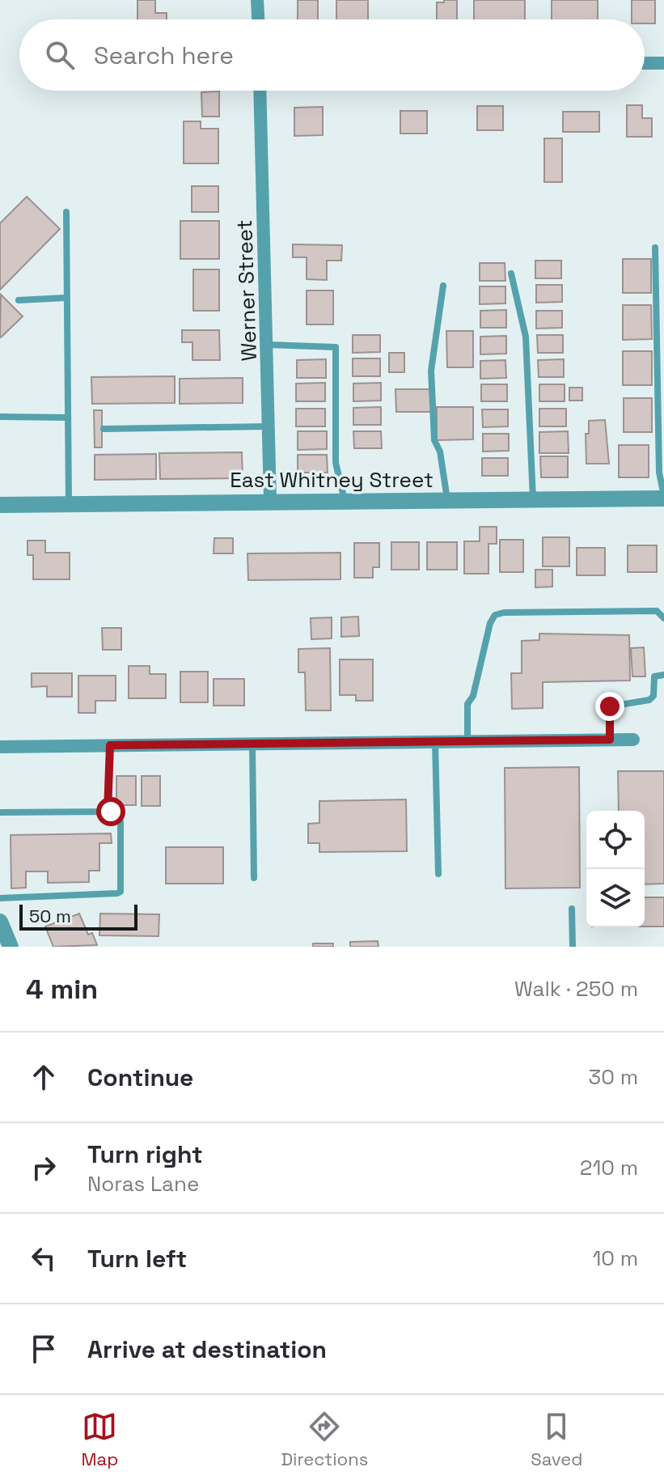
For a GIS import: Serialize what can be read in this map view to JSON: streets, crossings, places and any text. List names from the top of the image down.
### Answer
{
  "streets": {
    "street": ["Werner Street", "East Whitney Street"]
  },
  "crossings": [
    ["Werner Street", "East Whitney Street"]
  ],
  "scale_bar": "50 m",
  "page": {
    "search": "Search here",
    "scale": "50 m",
    "heading": ["4 min", "Walk · 250 m"],
    "list": [
      ["Continue", "30 m"],
      ["Turn right", "Noras Lane", "210 m"],
      ["Turn left", "10 m"],
      "Arrive at destination"
    ],
    "nav": ["Map", "Directions", "Saved"]
  }
}
